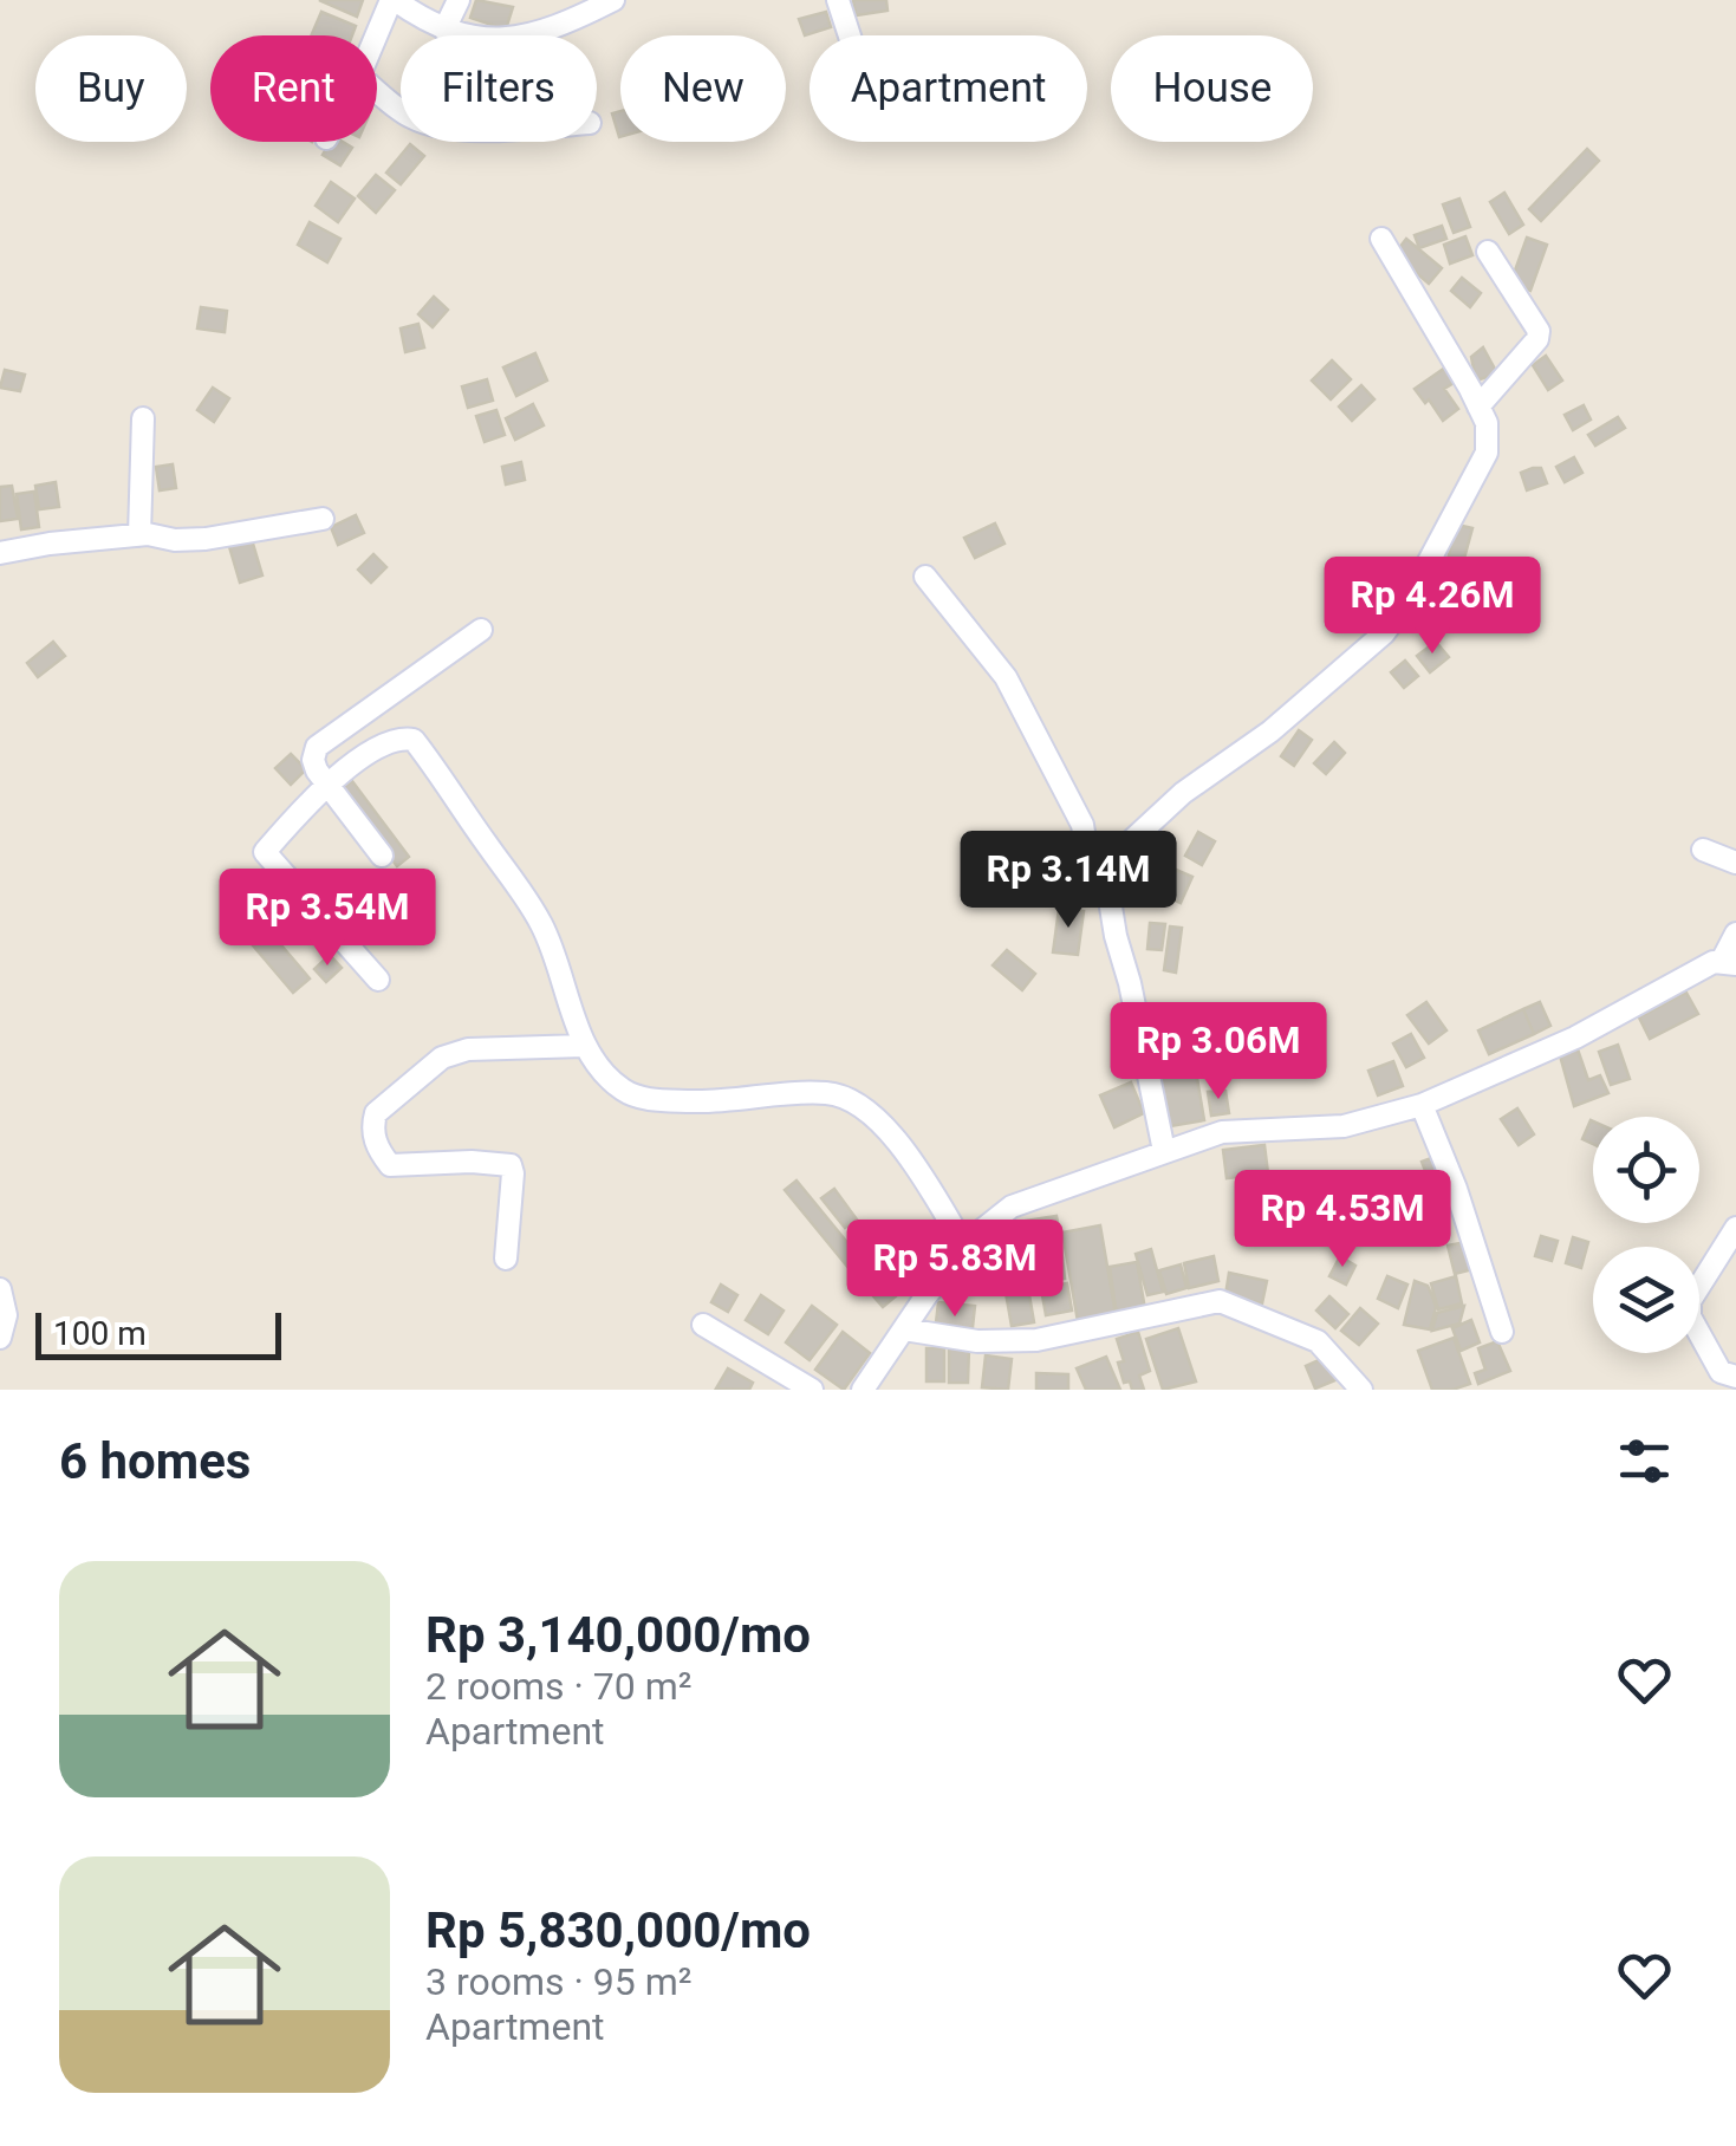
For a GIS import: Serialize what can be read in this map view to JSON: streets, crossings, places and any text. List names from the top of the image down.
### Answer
{
  "scale_bar": "100 m",
  "page": {
    "chip": [
      "Buy",
      "Rent",
      "Filters",
      "New",
      "Apartment",
      "House"
    ],
    "price": [
      "Rp 4.26M",
      "Rp 3.14M",
      "Rp 3.54M",
      "Rp 3.06M",
      "Rp 4.53M",
      "Rp 5.83M"
    ],
    "scale": "100 m",
    "heading": "6 homes",
    "list": [
      {
        "name": "Rp 3,140,000/mo",
        "note": "2 rooms · 70 m² · Apartment"
      },
      {
        "name": "Rp 5,830,000/mo",
        "note": "3 rooms · 95 m² · Apartment"
      }
    ]
  }
}
